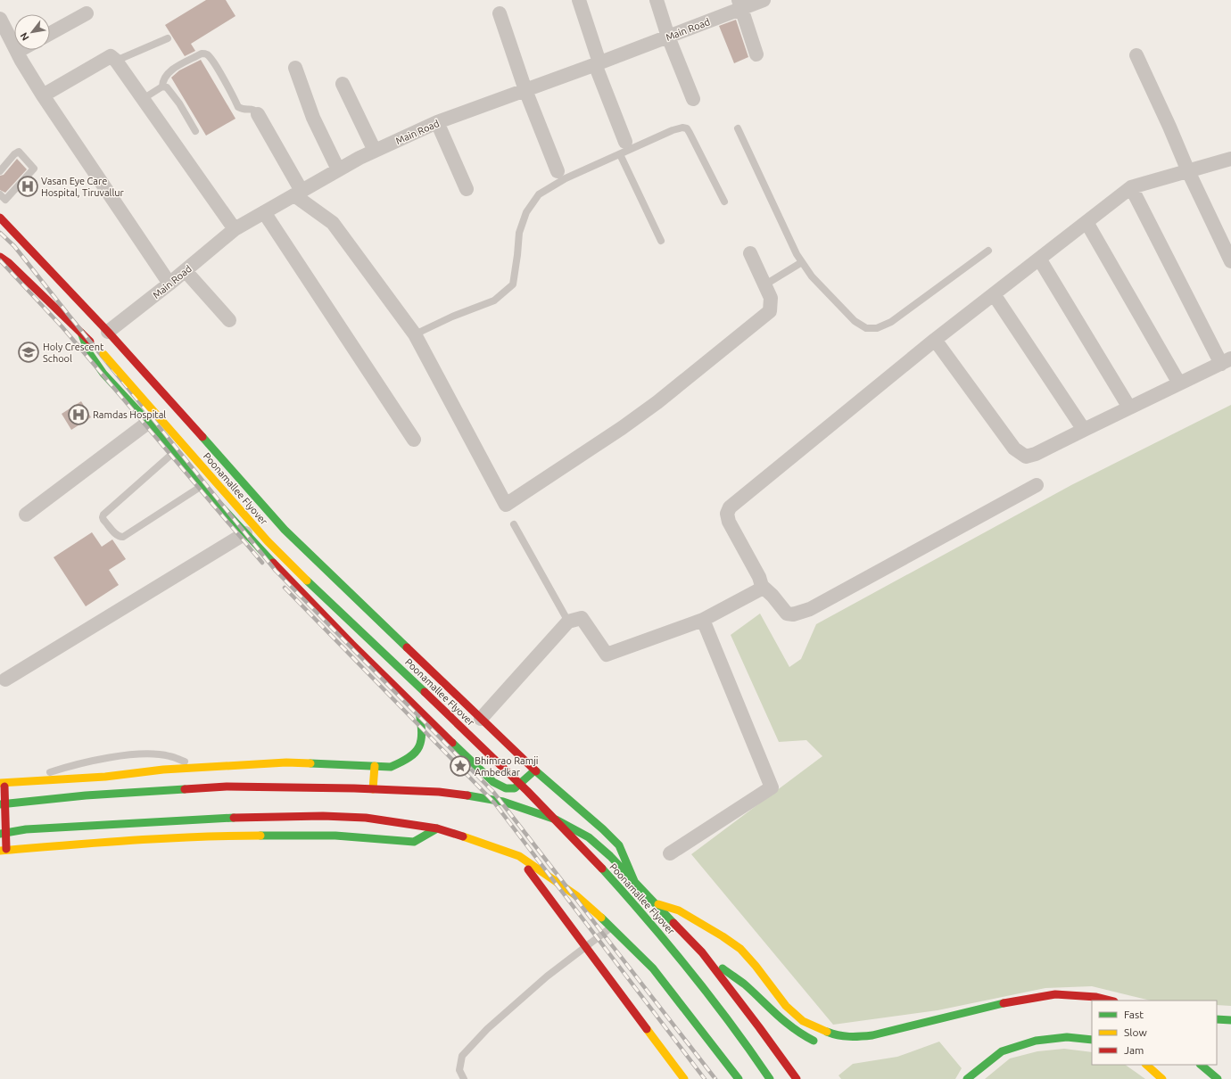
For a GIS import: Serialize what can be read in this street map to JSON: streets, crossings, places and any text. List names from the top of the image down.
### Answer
{
  "streets": {
    "main road": ["Poonamallee Flyover"],
    "street": ["Main Road"]
  },
  "places": {
    "hospital": ["Vasan Eye Care Hospital, Tiruvallur", "Ramdas Hospital"],
    "school or university": ["Holy Crescent School"],
    "place": ["Bhimrao Ramji Ambedkar"]
  },
  "legend": ["Fast", "Slow", "Jam"],
  "north": "bottom left"
}
